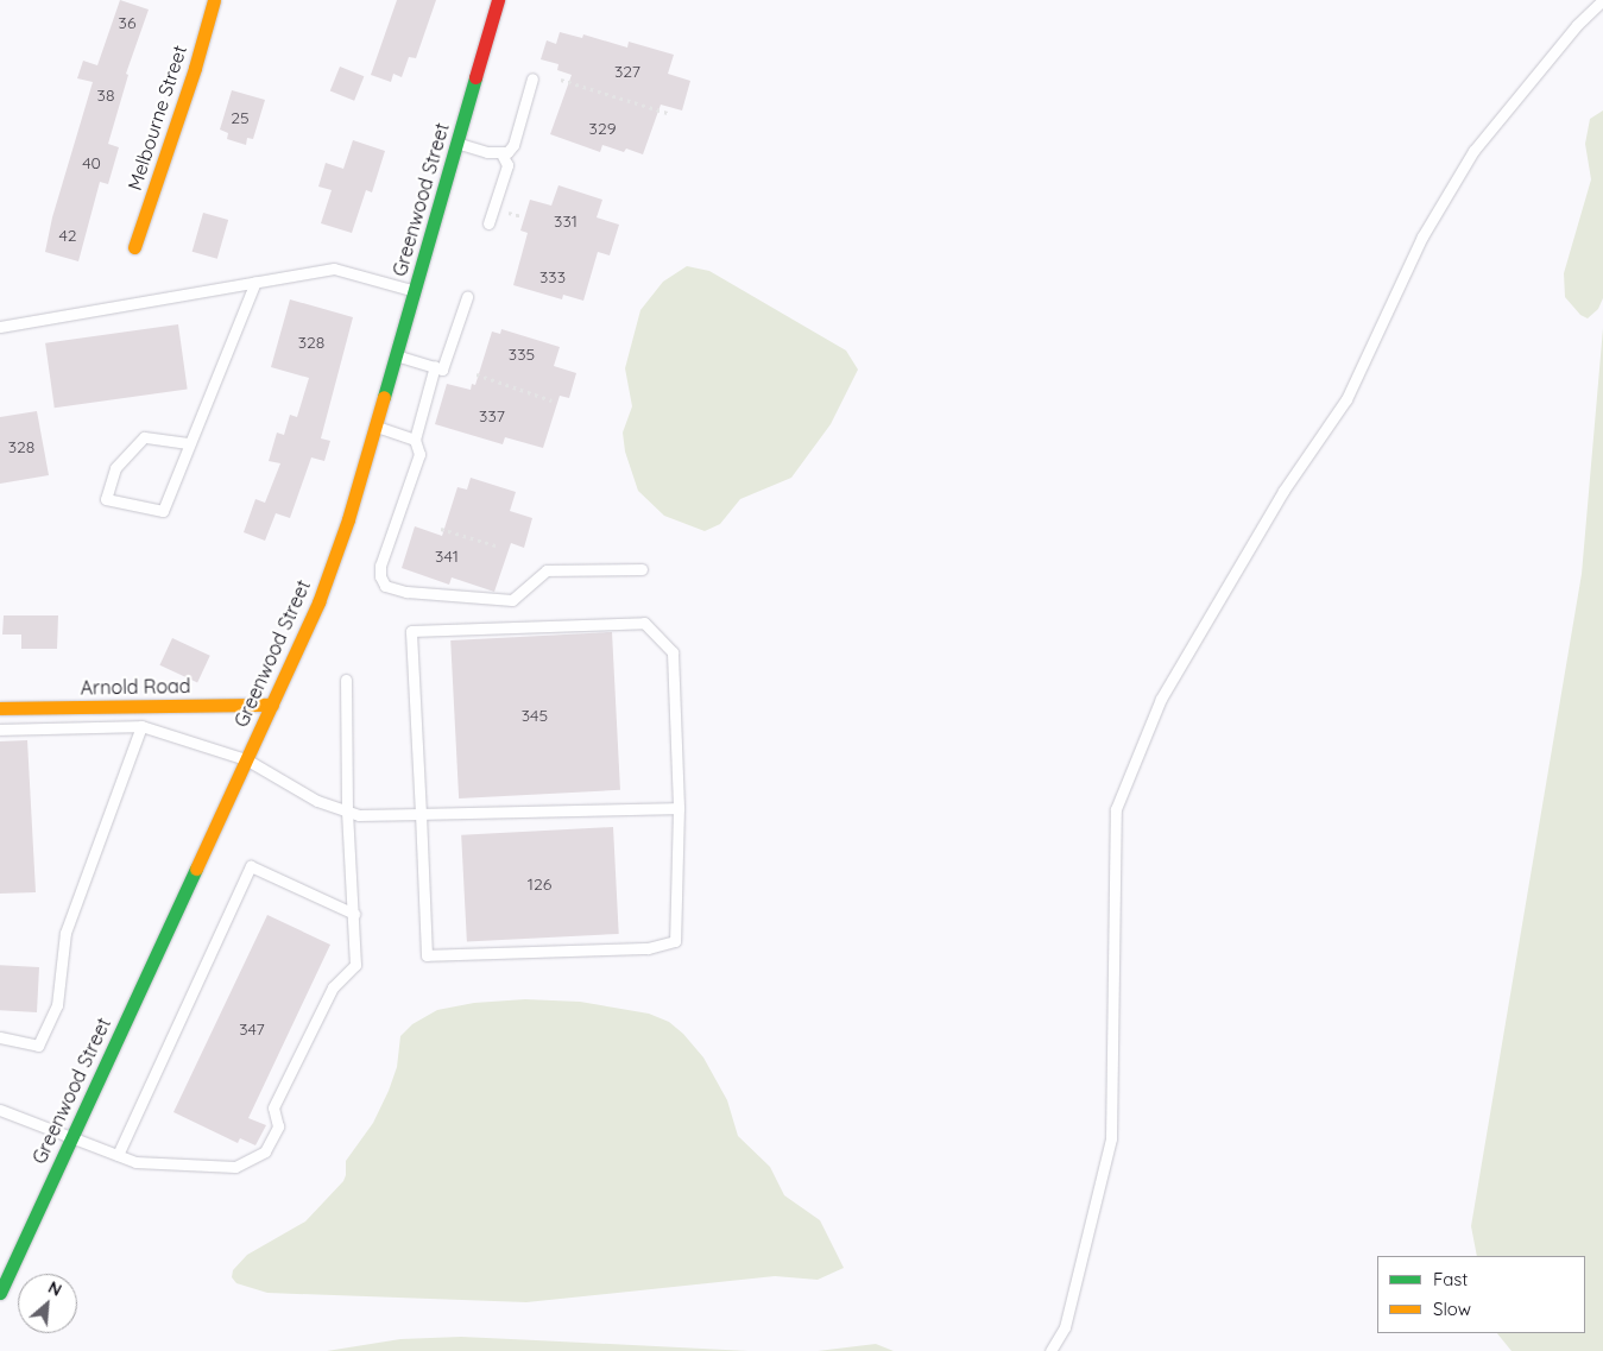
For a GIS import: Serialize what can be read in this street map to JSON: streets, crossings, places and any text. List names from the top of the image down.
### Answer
{
  "streets": {
    "main road": ["Melbourne Street", "Greenwood Street", "Arnold Road"]
  },
  "crossings": [
    ["Greenwood Street", "Arnold Road"]
  ],
  "house_numbers": [
    "36",
    "327",
    "38",
    "25",
    "329",
    "40",
    "331",
    "42",
    "333",
    "328",
    "335",
    "337",
    "328",
    "341",
    "345",
    "126",
    "347"
  ],
  "legend": ["Fast", "Slow"],
  "north": "top right"
}
